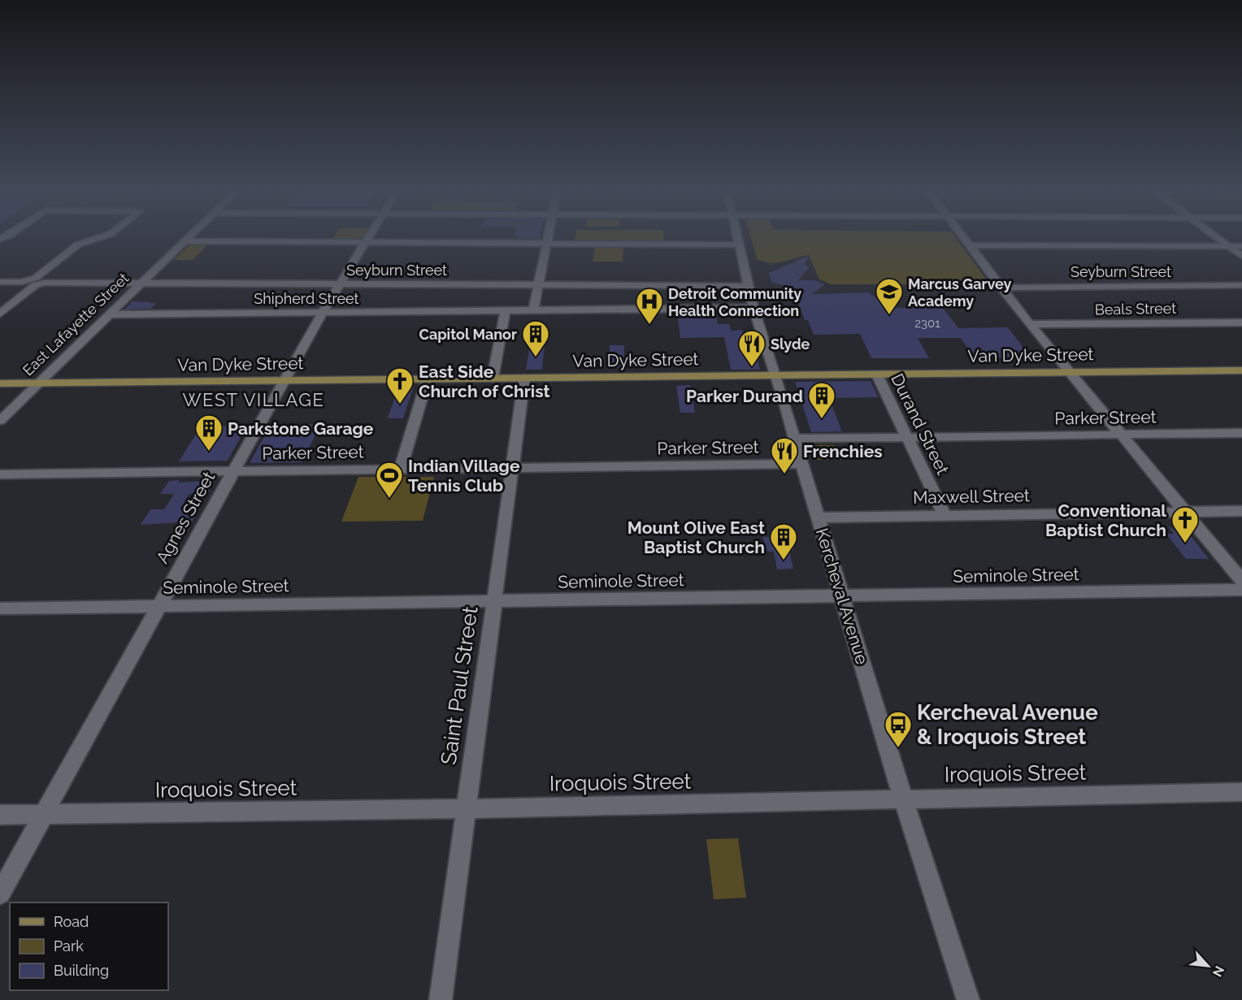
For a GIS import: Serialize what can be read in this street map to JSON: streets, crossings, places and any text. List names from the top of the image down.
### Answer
{
  "streets": {
    "main road": ["Van Dyke Street"],
    "street": [
      "Seyburn Street",
      "Shipherd Street",
      "Beals Street",
      "East Lafayette Street",
      "Parker Street",
      "Durand Street",
      "Maxwell Street",
      "Agnes Street",
      "Seminole Street",
      "Kercheval Avenue",
      "Saint Paul Street",
      "Iroquois Street"
    ]
  },
  "crossings": [
    ["Seyburn Street", "East Lafayette Street"],
    ["Seyburn Street", "Agnes Street"],
    ["Seyburn Street", "Kercheval Avenue"],
    ["Shipherd Street", "East Lafayette Street"],
    ["Shipherd Street", "Agnes Street"],
    ["East Lafayette Street", "Van Dyke Street"],
    ["Van Dyke Street", "Durand Street"],
    ["Van Dyke Street", "Agnes Street"],
    ["Van Dyke Street", "Kercheval Avenue"],
    ["Van Dyke Street", "Saint Paul Street"],
    ["Parker Street", "Durand Street"],
    ["Parker Street", "Agnes Street"],
    ["Parker Street", "Kercheval Avenue"],
    ["Parker Street", "Saint Paul Street"],
    ["Durand Street", "Maxwell Street"],
    ["Maxwell Street", "Kercheval Avenue"],
    ["Agnes Street", "Seminole Street"],
    ["Agnes Street", "Iroquois Street"],
    ["Seminole Street", "Kercheval Avenue"],
    ["Seminole Street", "Saint Paul Street"],
    ["Kercheval Avenue", "Iroquois Street"],
    ["Saint Paul Street", "Iroquois Street"]
  ],
  "districts": ["WEST VILLAGE"],
  "places": {
    "school or university": ["Marcus Garvey Academy"],
    "hospital": ["Detroit Community Health Connection"],
    "building": [
      "Capitol Manor",
      "Parker Durand",
      "Parkstone Garage",
      "Mount Olive East Baptist Church"
    ],
    "restaurant": ["Slyde", "Frenchies"],
    "church": ["East Side Church of Christ", "Conventional Baptist Church"],
    "sports": ["Indian Village Tennis Club"],
    "bus stop": ["Kercheval Avenue & Iroquois Street"]
  },
  "house_numbers": ["2301"],
  "legend": ["Road", "Park", "Building"],
  "north": "bottom right"
}
